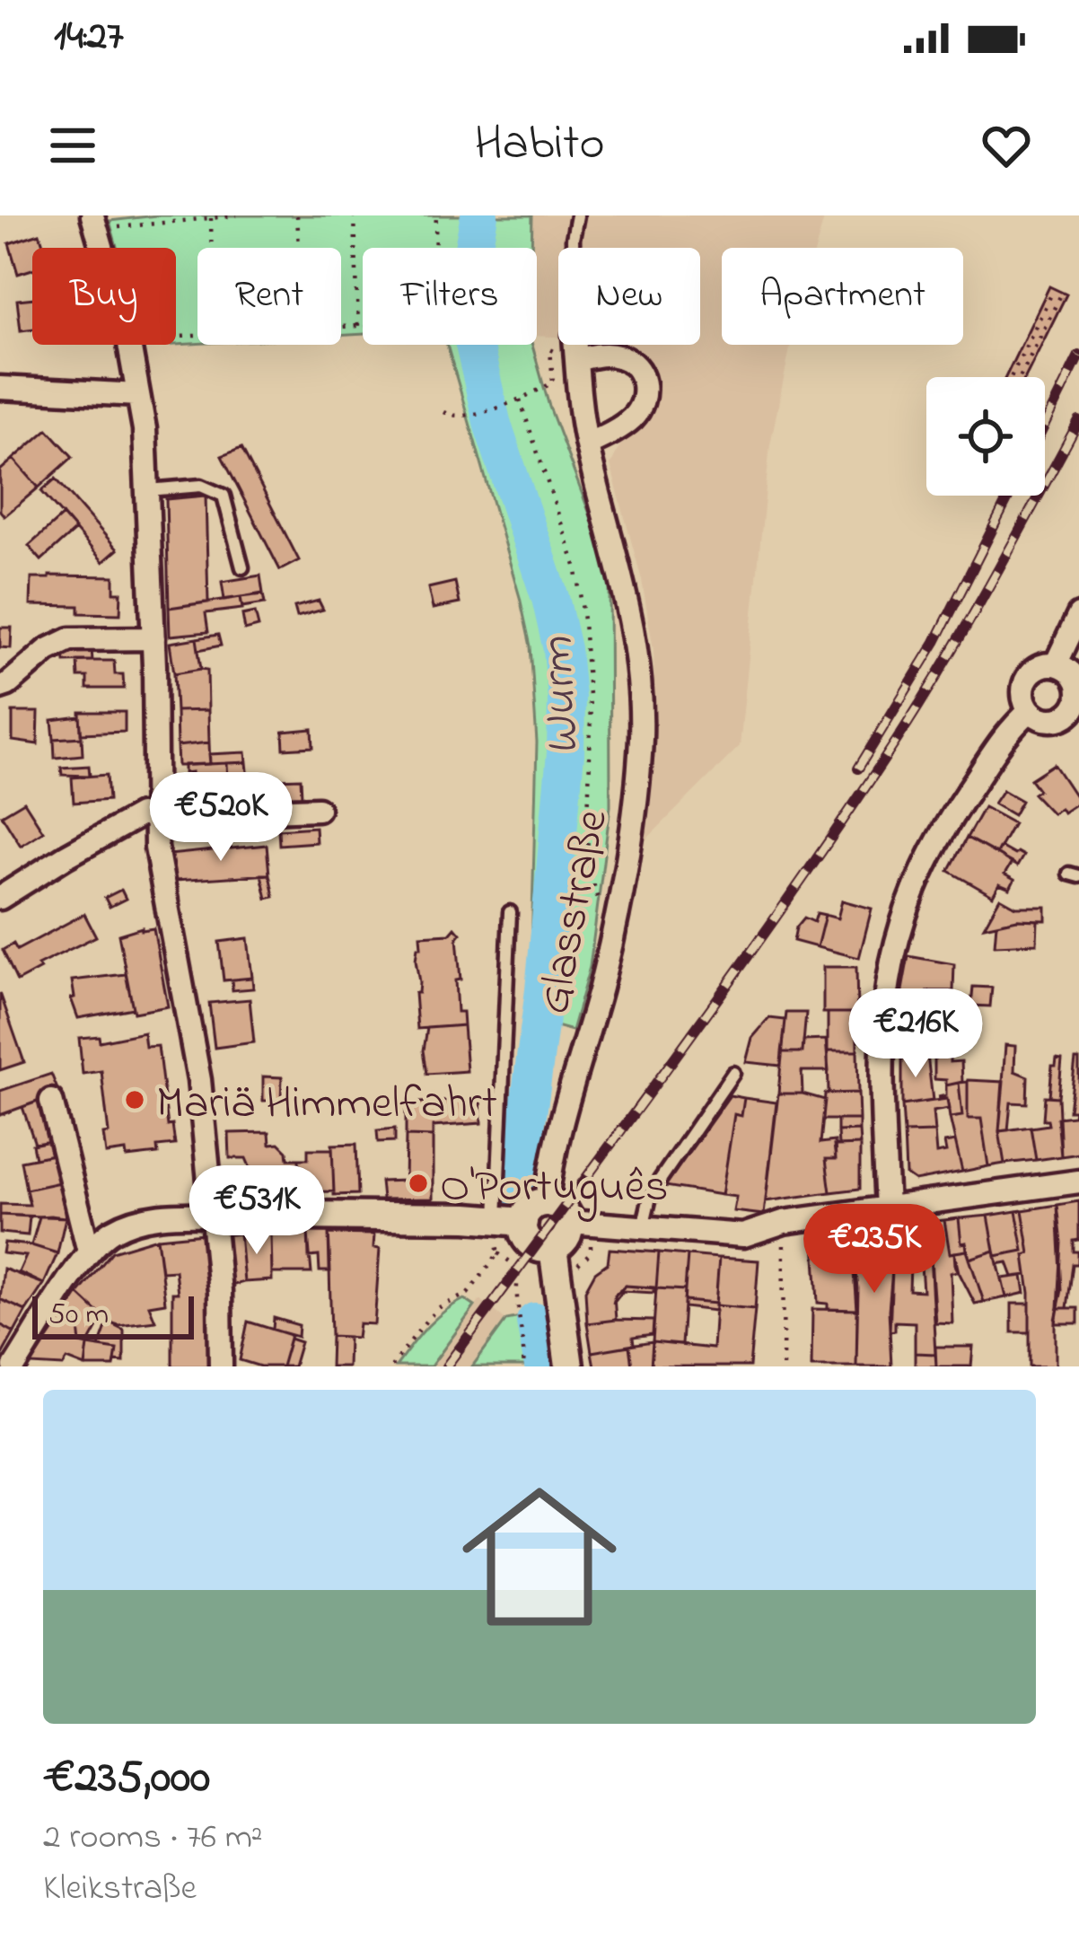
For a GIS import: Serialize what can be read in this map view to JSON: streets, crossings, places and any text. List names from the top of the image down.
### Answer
{
  "streets": {
    "street": ["Glasstraße"]
  },
  "water": ["Wurm"],
  "places": ["Mariä Himmelfahrt", "O'Português"],
  "scale_bar": "50 m",
  "page": {
    "status": "14:27",
    "header": "Habito",
    "chip": [
      "Buy",
      "Rent",
      "Filters",
      "New",
      "Apartment"
    ],
    "price": [
      "€520K",
      "€216K",
      "€531K",
      "€235K"
    ],
    "scale": "50 m",
    "list": [
      {
        "name": "€235,000",
        "note": "2 rooms · 76 m² · Kleikstraße"
      }
    ]
  }
}
